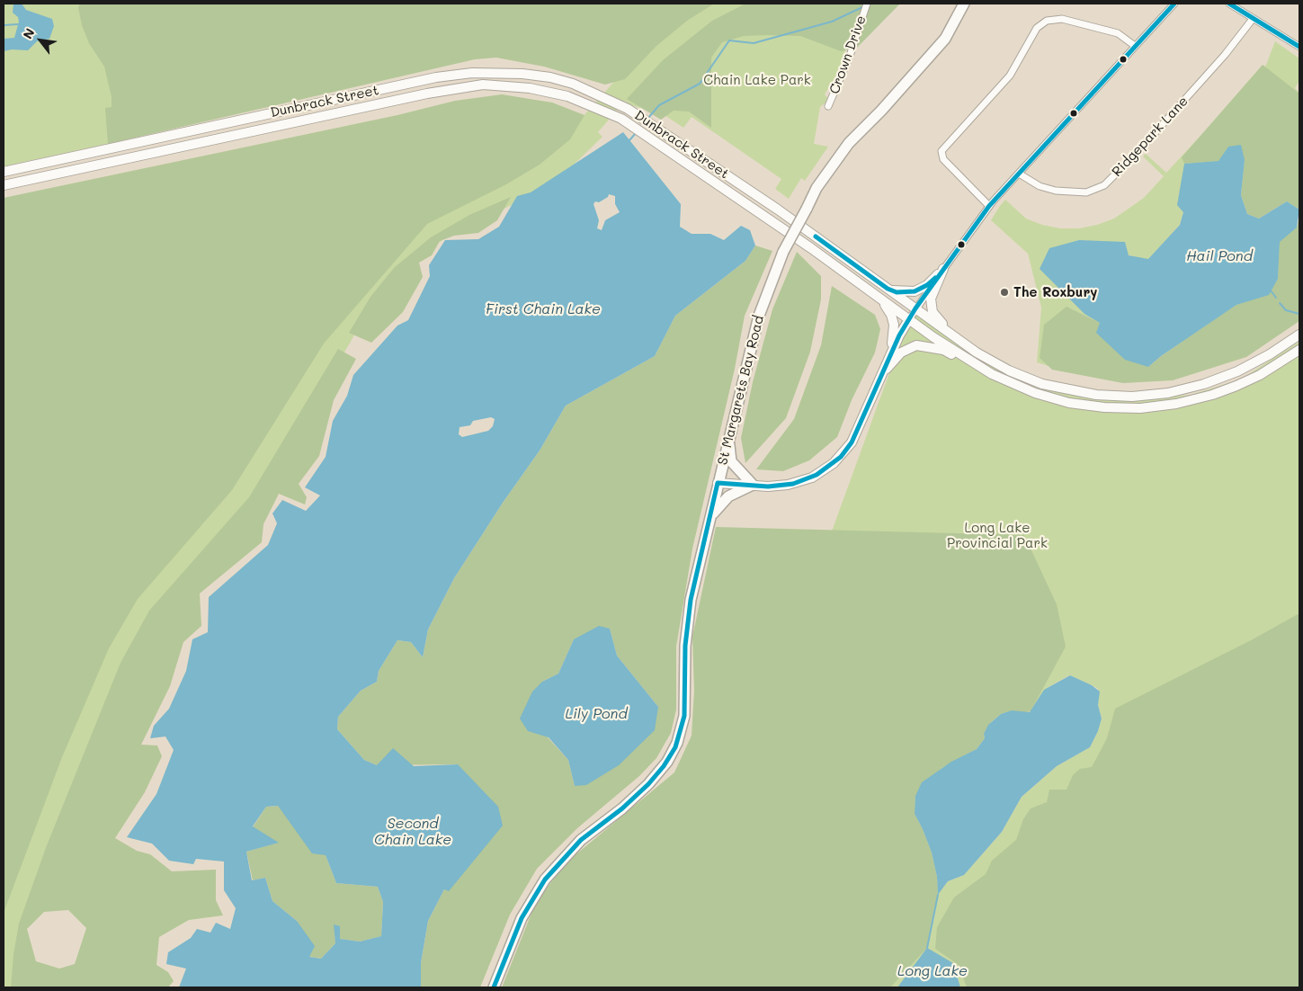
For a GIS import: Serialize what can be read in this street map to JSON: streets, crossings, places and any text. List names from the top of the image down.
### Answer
{
  "streets": {
    "main road": ["Dunbrack Street", "St Margarets Bay Road"],
    "street": ["Crown Drive", "Ridgepark Lane"]
  },
  "water": [
    "Hail Pond",
    "First Chain Lake",
    "Lily Pond",
    "Second Chain Lake",
    "Long Lake"
  ],
  "parks": ["Chain Lake Park", "Long Lake Provincial Park"],
  "places": ["The Roxbury"],
  "north": "top left"
}
